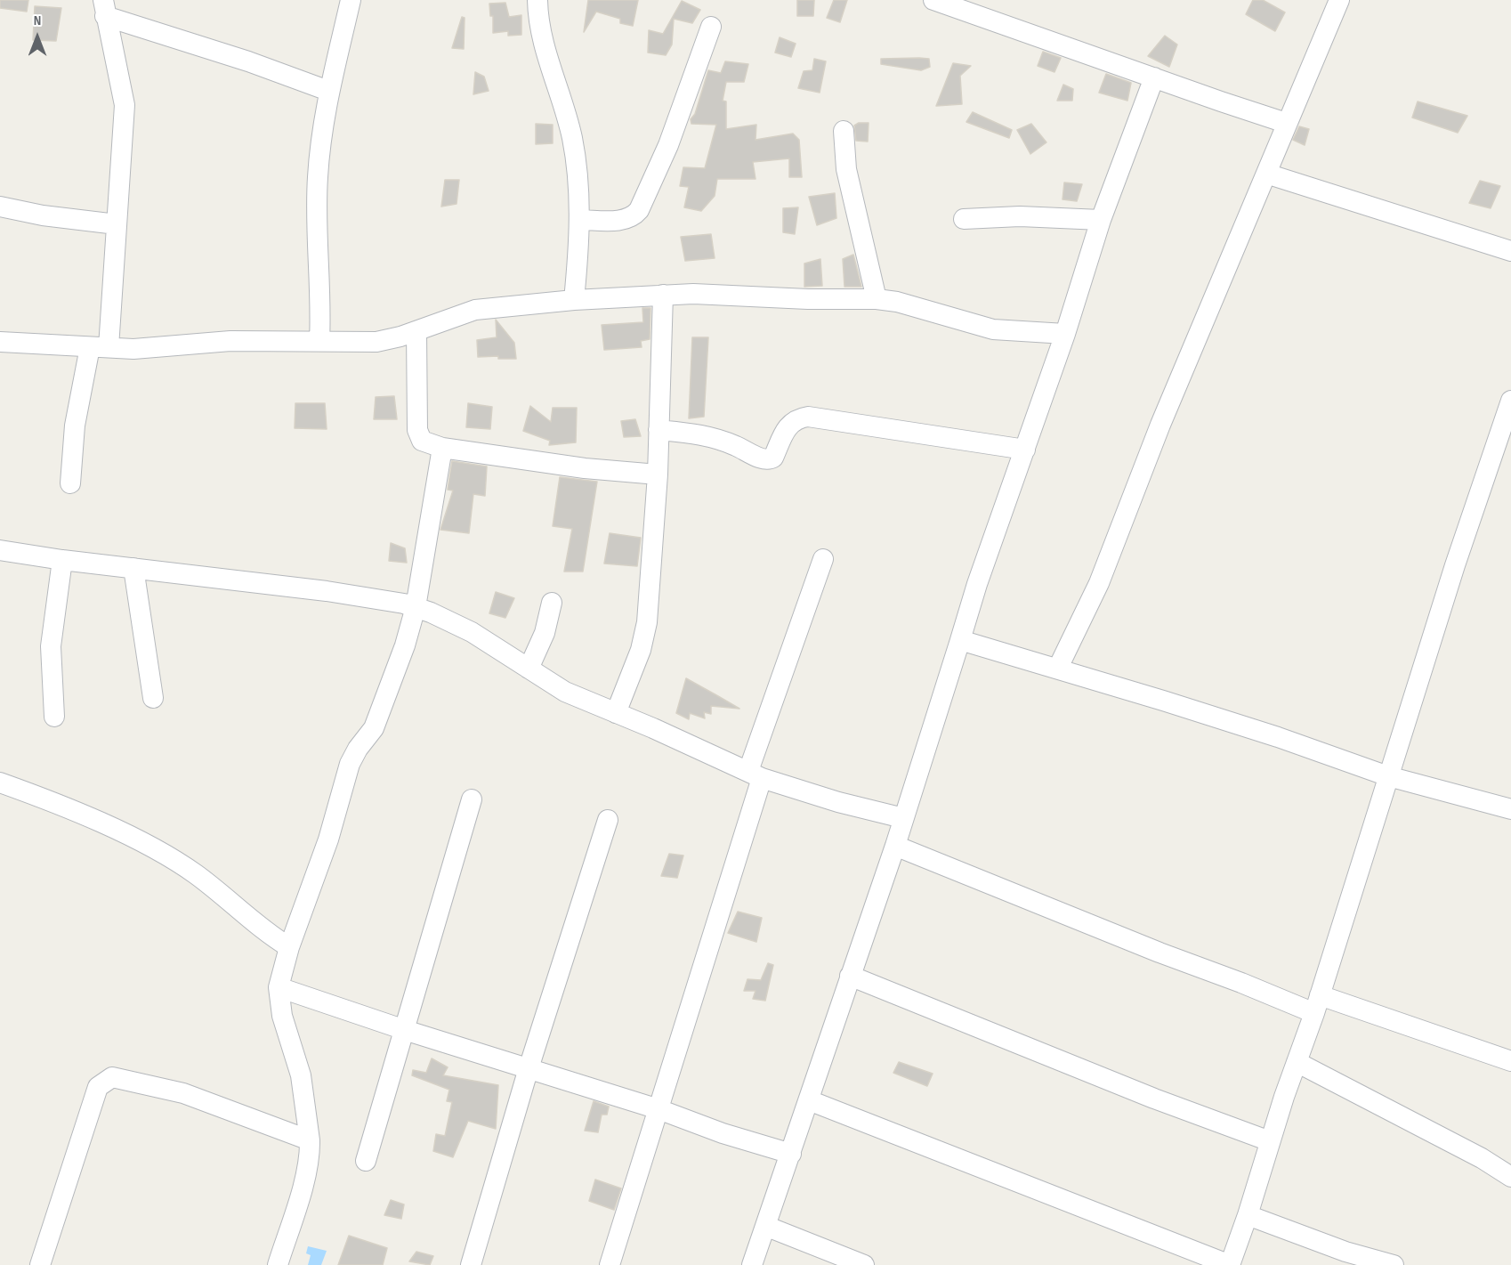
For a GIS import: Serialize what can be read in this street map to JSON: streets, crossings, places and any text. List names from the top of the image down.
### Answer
{
  "north": "top"
}
